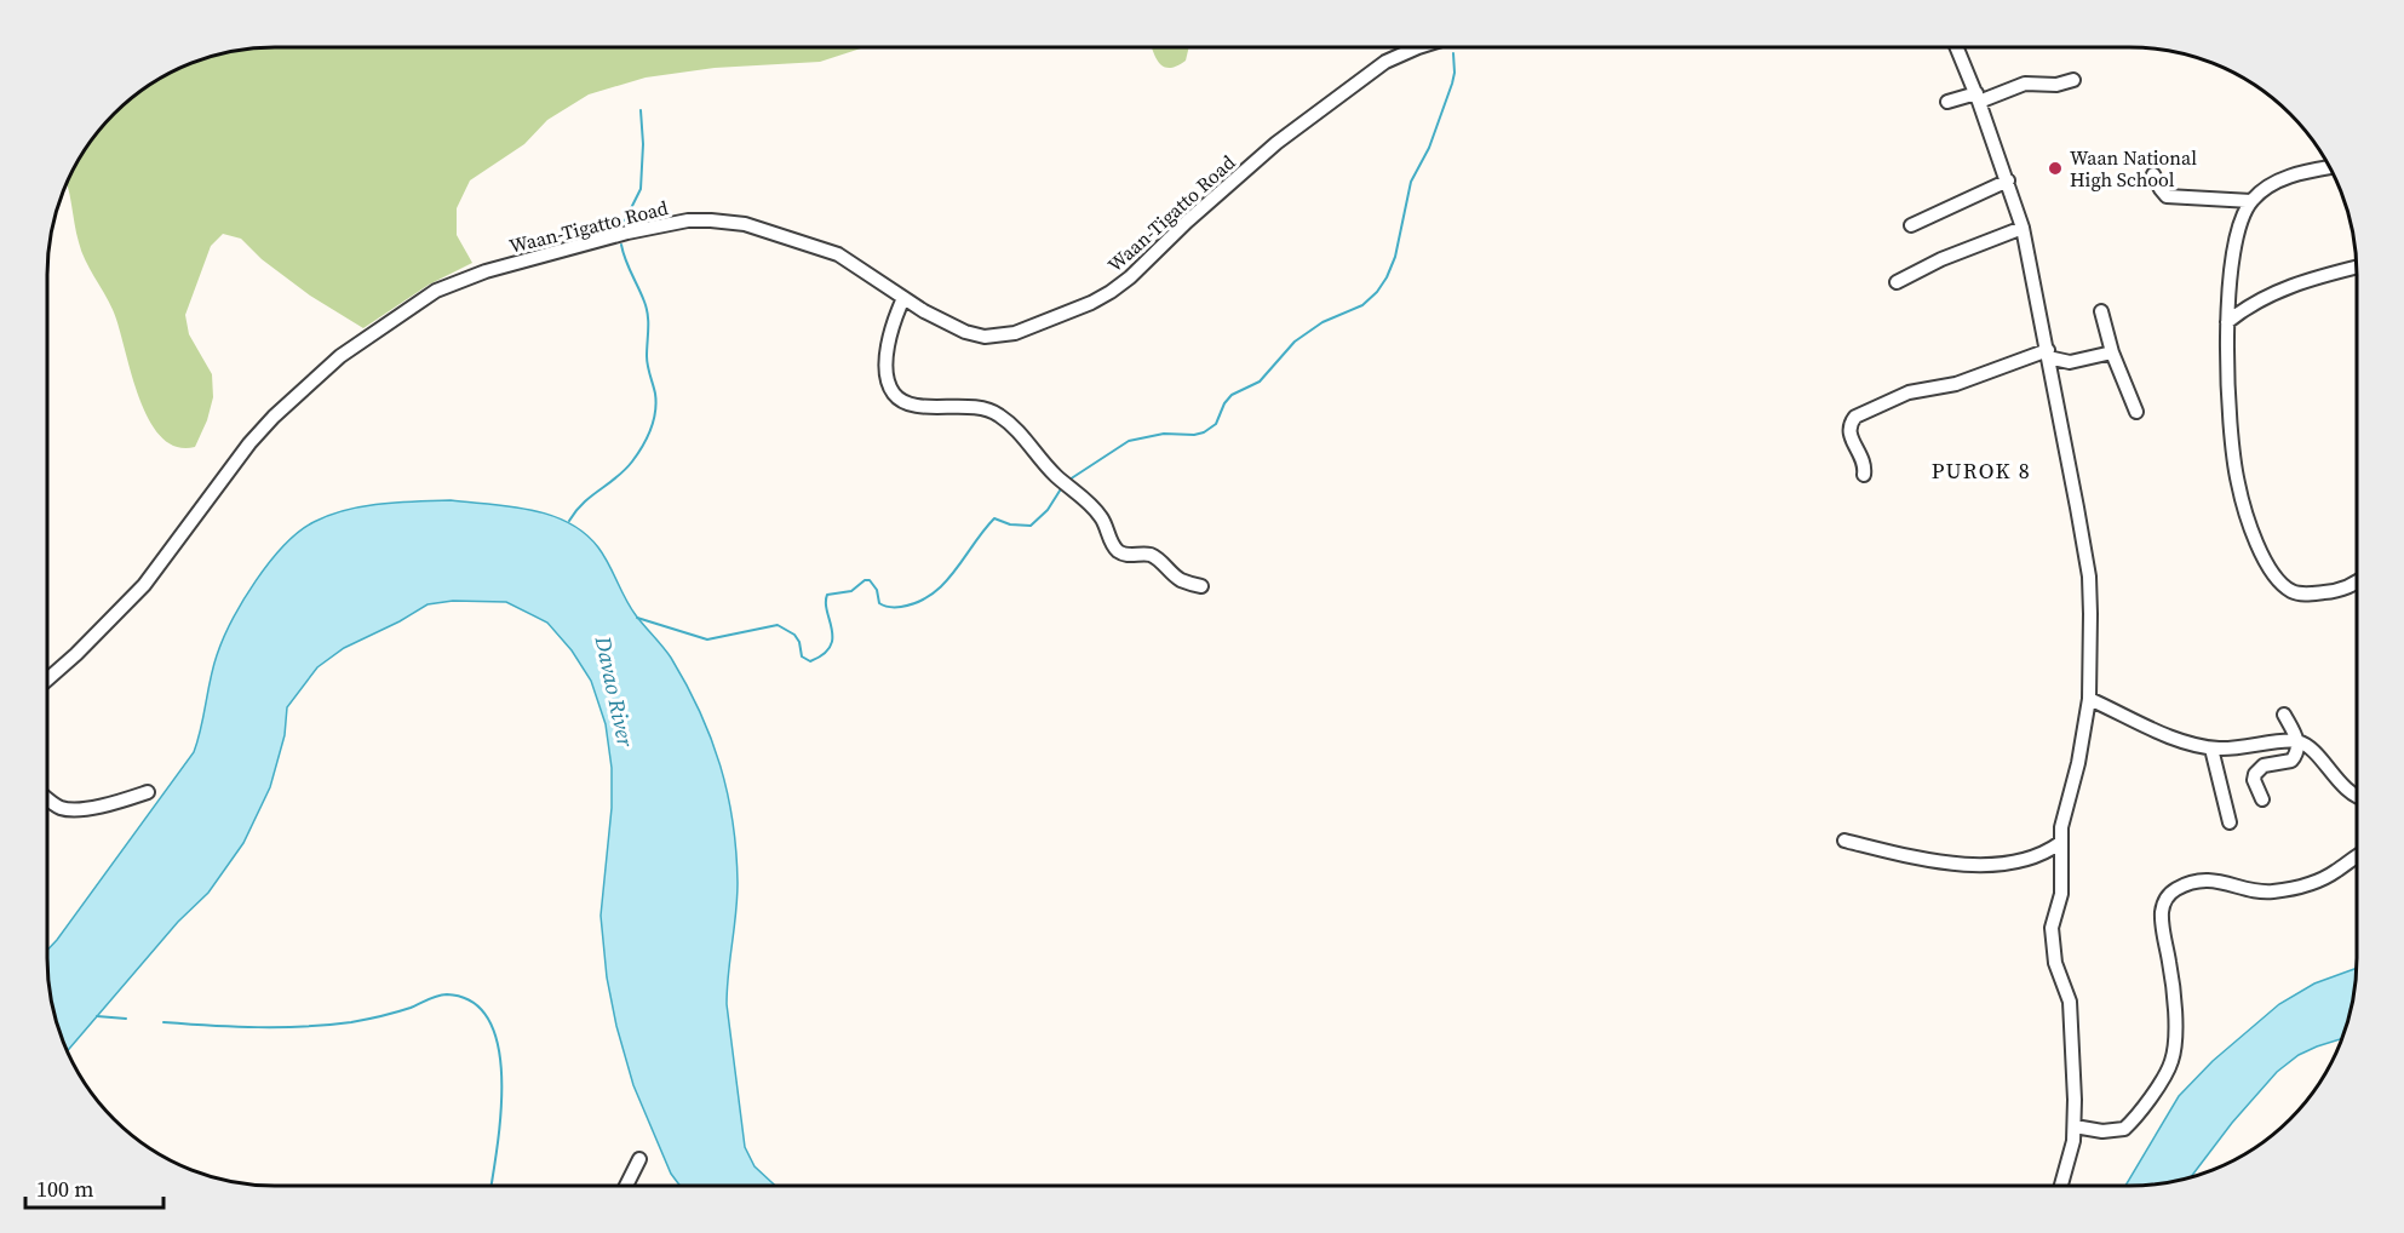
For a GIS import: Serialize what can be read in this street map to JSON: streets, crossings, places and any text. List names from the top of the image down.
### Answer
{
  "streets": {
    "street": ["Waan-Tigatto Road"]
  },
  "districts": ["PUROK 8"],
  "water": ["Davao River"],
  "places": ["Waan National High School"],
  "scale_bar": "100 m"
}
